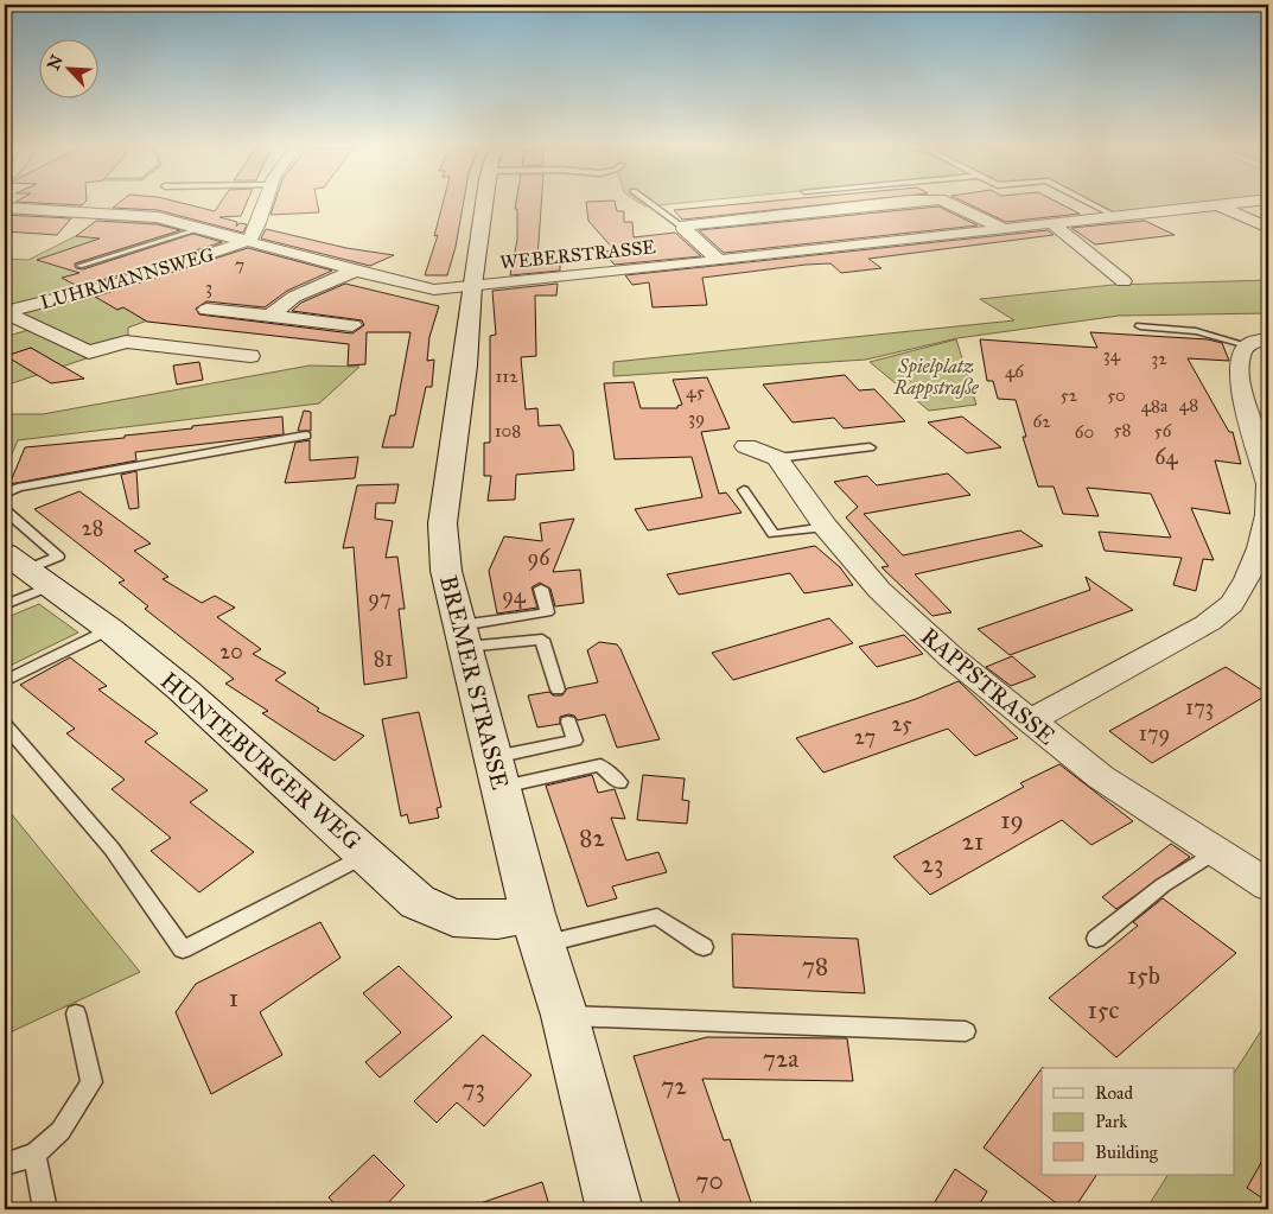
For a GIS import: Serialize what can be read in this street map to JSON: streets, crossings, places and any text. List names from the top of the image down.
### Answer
{
  "streets": {
    "main road": ["BREMER STRASSE", "HUNTEBURGER WEG"],
    "street": ["WEBERSTRASSE", "LUHRMANNSWEG", "RAPPSTRASSE"]
  },
  "crossings": [
    ["WEBERSTRASSE", "LUHRMANNSWEG"],
    ["WEBERSTRASSE", "BREMER STRASSE"],
    ["BREMER STRASSE", "HUNTEBURGER WEG"]
  ],
  "parks": ["Spielplatz Rappstraße"],
  "house_numbers": [
    "7",
    "3",
    "34",
    "32",
    "46",
    "112",
    "45",
    "52",
    "50",
    "48",
    "48a",
    "39",
    "62",
    "58",
    "108",
    "56",
    "60",
    "64",
    "28",
    "96",
    "94",
    "97",
    "20",
    "81",
    "173",
    "25",
    "179",
    "27",
    "19",
    "82",
    "21",
    "23",
    "78",
    "15b",
    "1",
    "15c",
    "72a",
    "72",
    "73",
    "70"
  ],
  "legend": ["Road", "Park", "Building"],
  "north": "top left"
}
